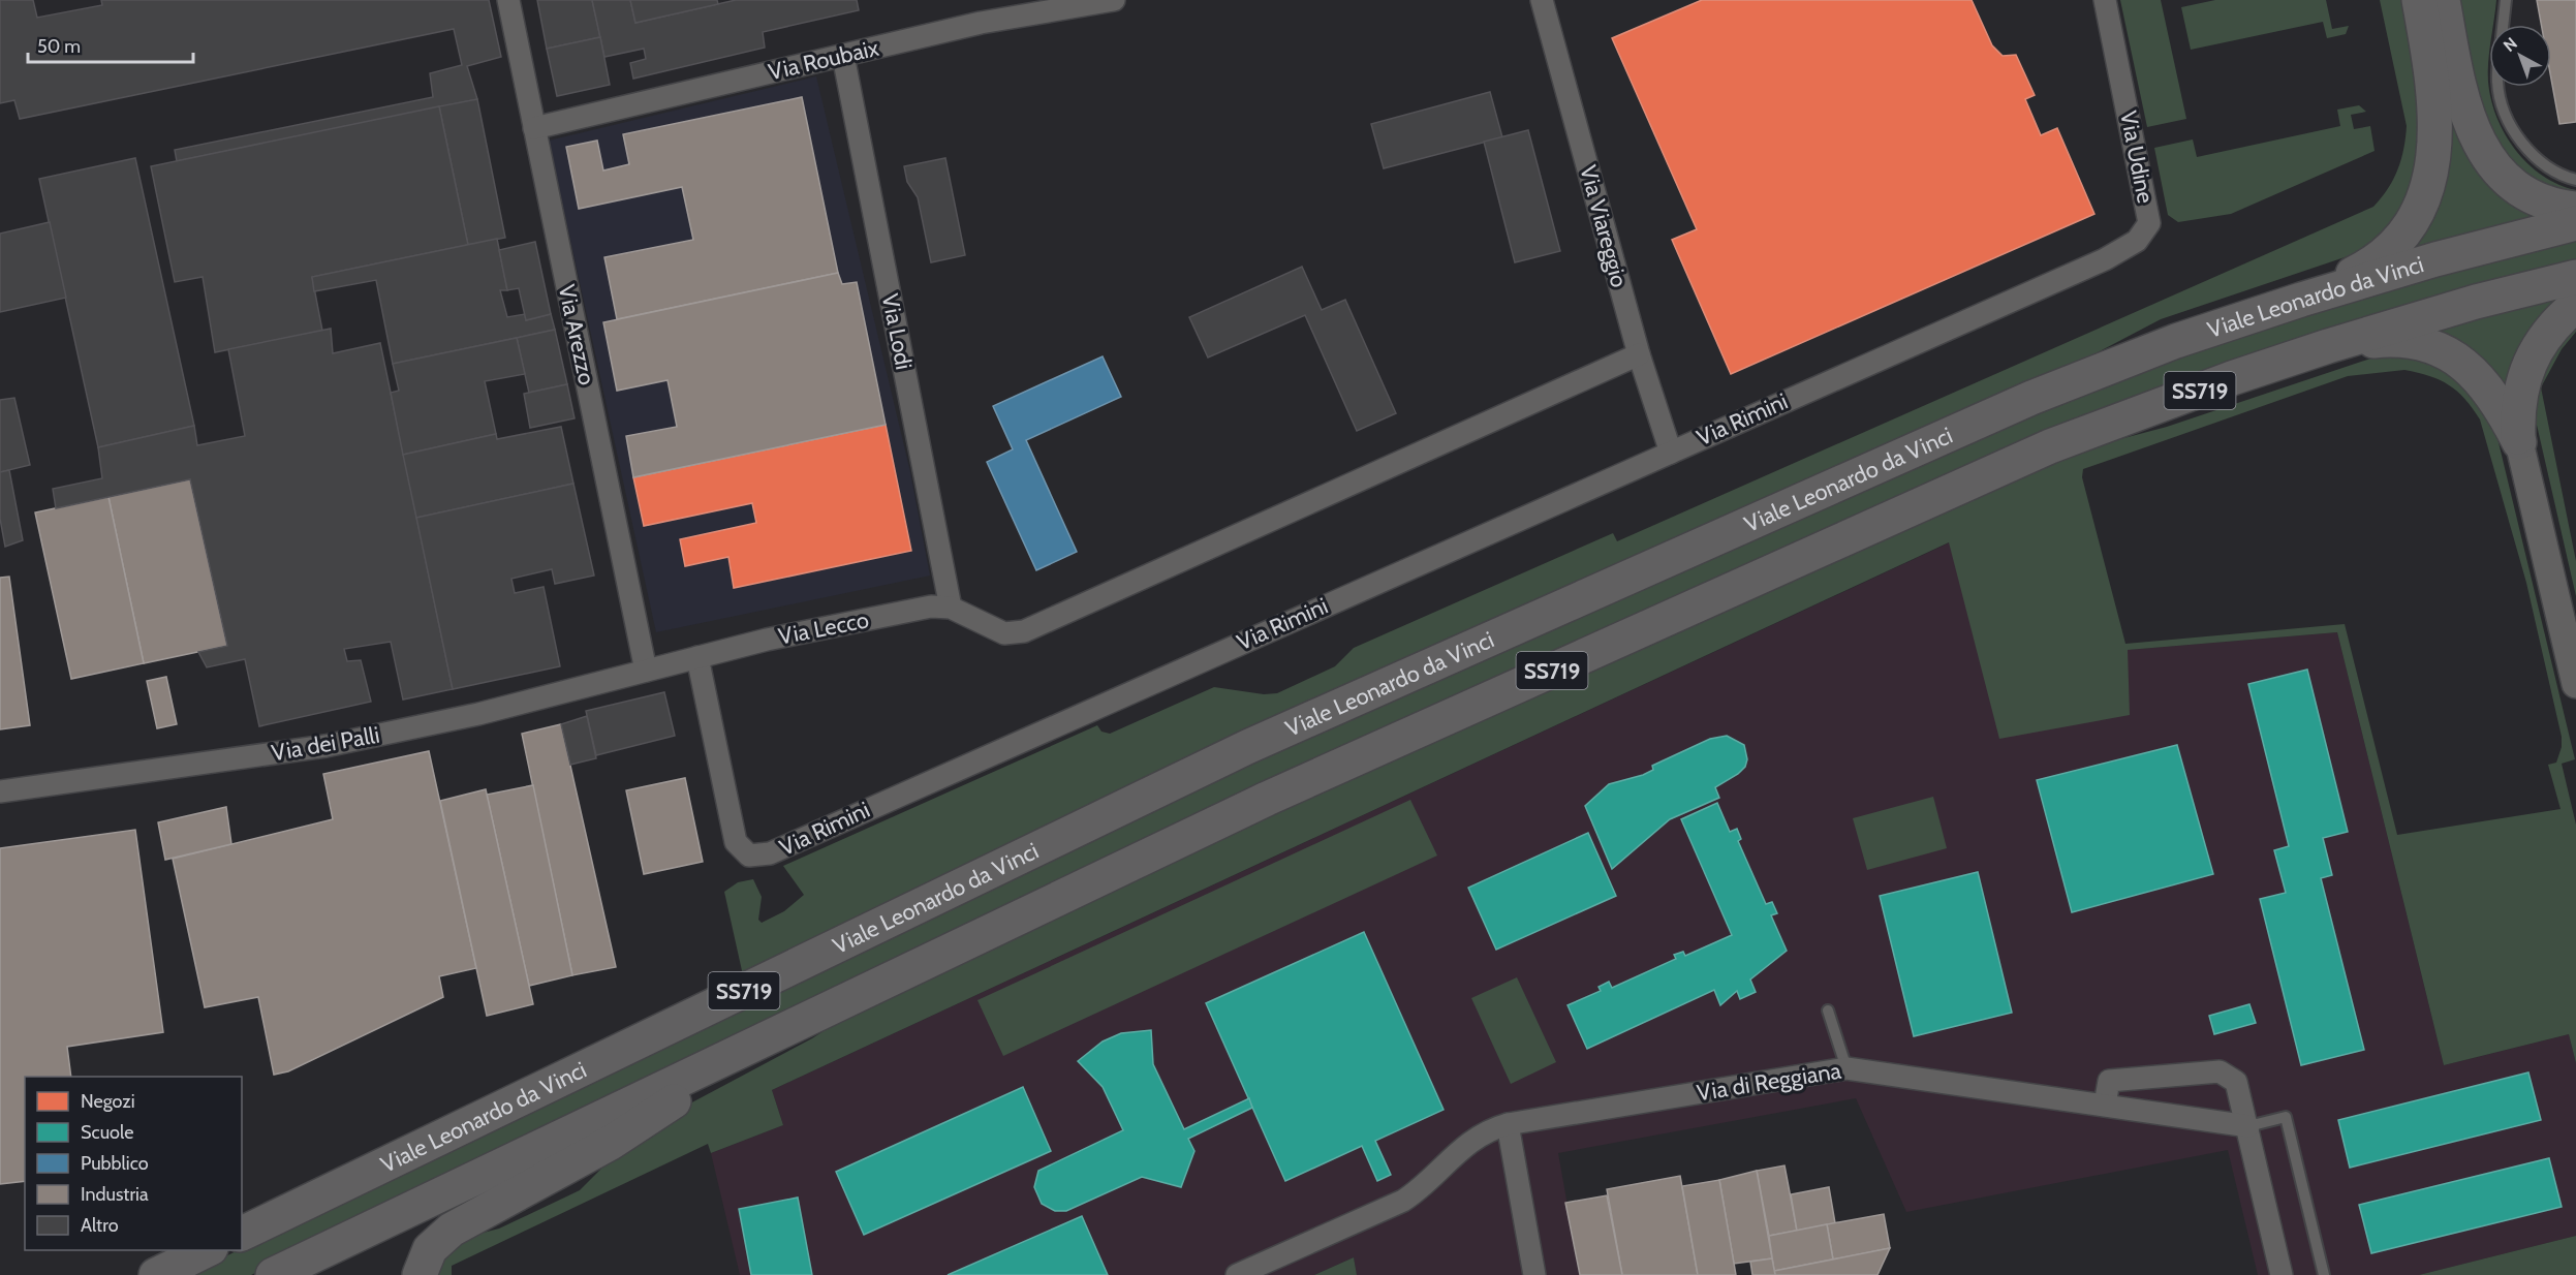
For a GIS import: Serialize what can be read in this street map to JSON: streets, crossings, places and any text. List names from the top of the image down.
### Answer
{
  "streets": {
    "highway": ["Viale Leonardo da Vinci", "SS719"],
    "street": [
      "Via Roubaix",
      "Via Udine",
      "Via Viareggio",
      "Via Lodi",
      "Via Arezzo",
      "Via Rimini",
      "Via Lecco",
      "Via dei Palli",
      "Via di Reggiana"
    ]
  },
  "crossings": [
    ["Via Roubaix", "Via Lodi"],
    ["Via Roubaix", "Via Arezzo"],
    ["Via Udine", "Via Rimini"],
    ["Via Viareggio", "Via Rimini"],
    ["Via Lodi", "Via Lecco"],
    ["Via Arezzo", "Via Lecco"],
    ["Via Arezzo", "Via dei Palli"],
    ["Via Rimini", "Via Lecco"],
    ["Via Lecco", "Via dei Palli"]
  ],
  "legend": [
    "Negozi",
    "Scuole",
    "Pubblico",
    "Industria",
    "Altro"
  ],
  "scale_bar": "50 m",
  "north": "top left"
}
